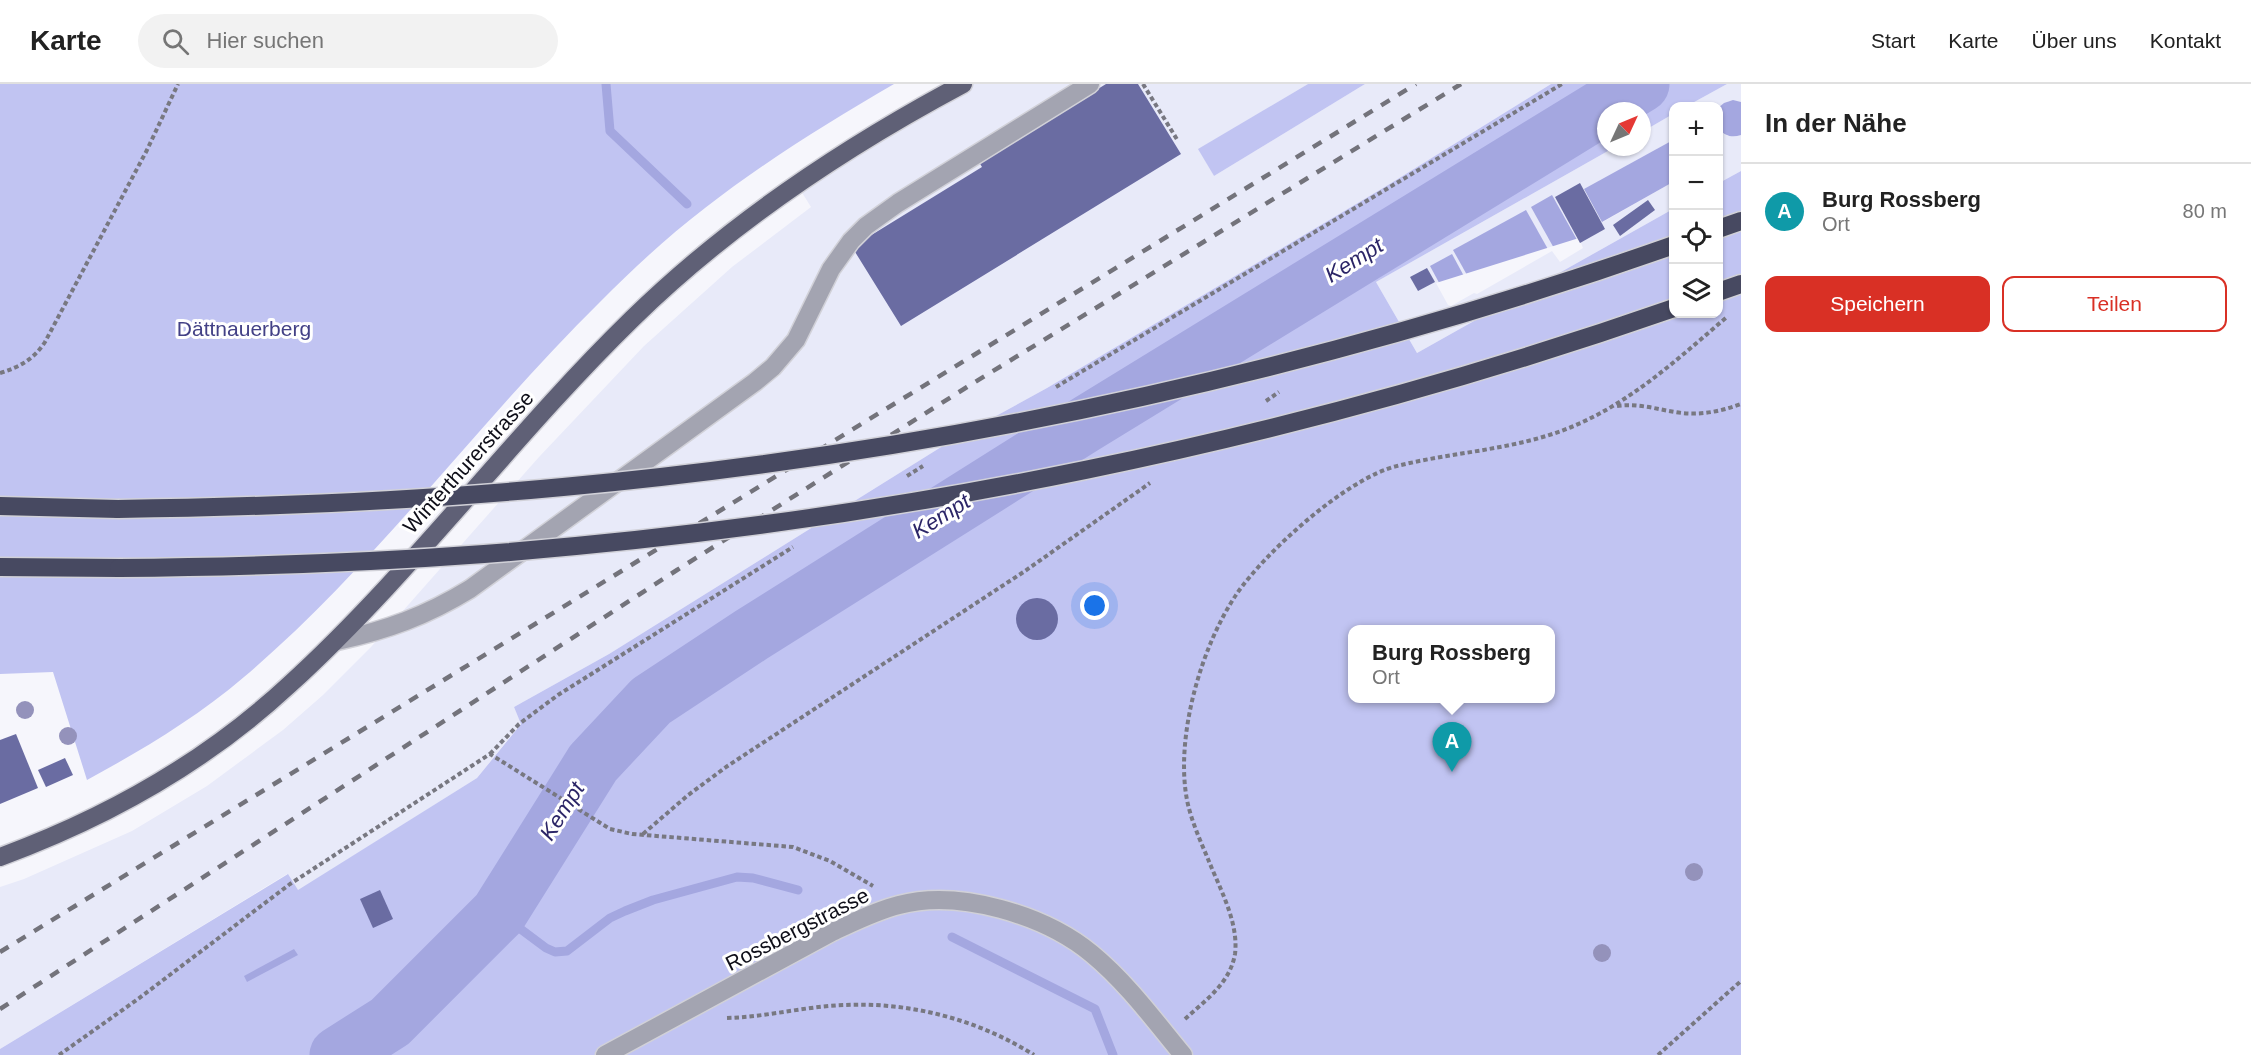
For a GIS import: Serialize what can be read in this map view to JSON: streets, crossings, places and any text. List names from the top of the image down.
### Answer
{
  "streets": {
    "main road": ["Winterthurerstrasse"],
    "street": ["Rossbergstrasse"]
  },
  "water": ["Kempt"],
  "parks": ["Dättnauerberg"],
  "north": "top right",
  "page": {
    "header": "Karte",
    "search": "Hier suchen",
    "nav": [
      "Start",
      "Karte",
      "Über uns",
      "Kontakt"
    ],
    "heading": "In der Nähe",
    "map_buttons": ["+", "−"],
    "list": [
      {
        "mark": "A",
        "name": "Burg Rossberg",
        "note": "Ort",
        "value": "80 m"
      }
    ],
    "buttons": ["Speichern", "Teilen"],
    "popup": ["Burg Rossberg", "Ort"],
    "pins": "A"
  }
}
